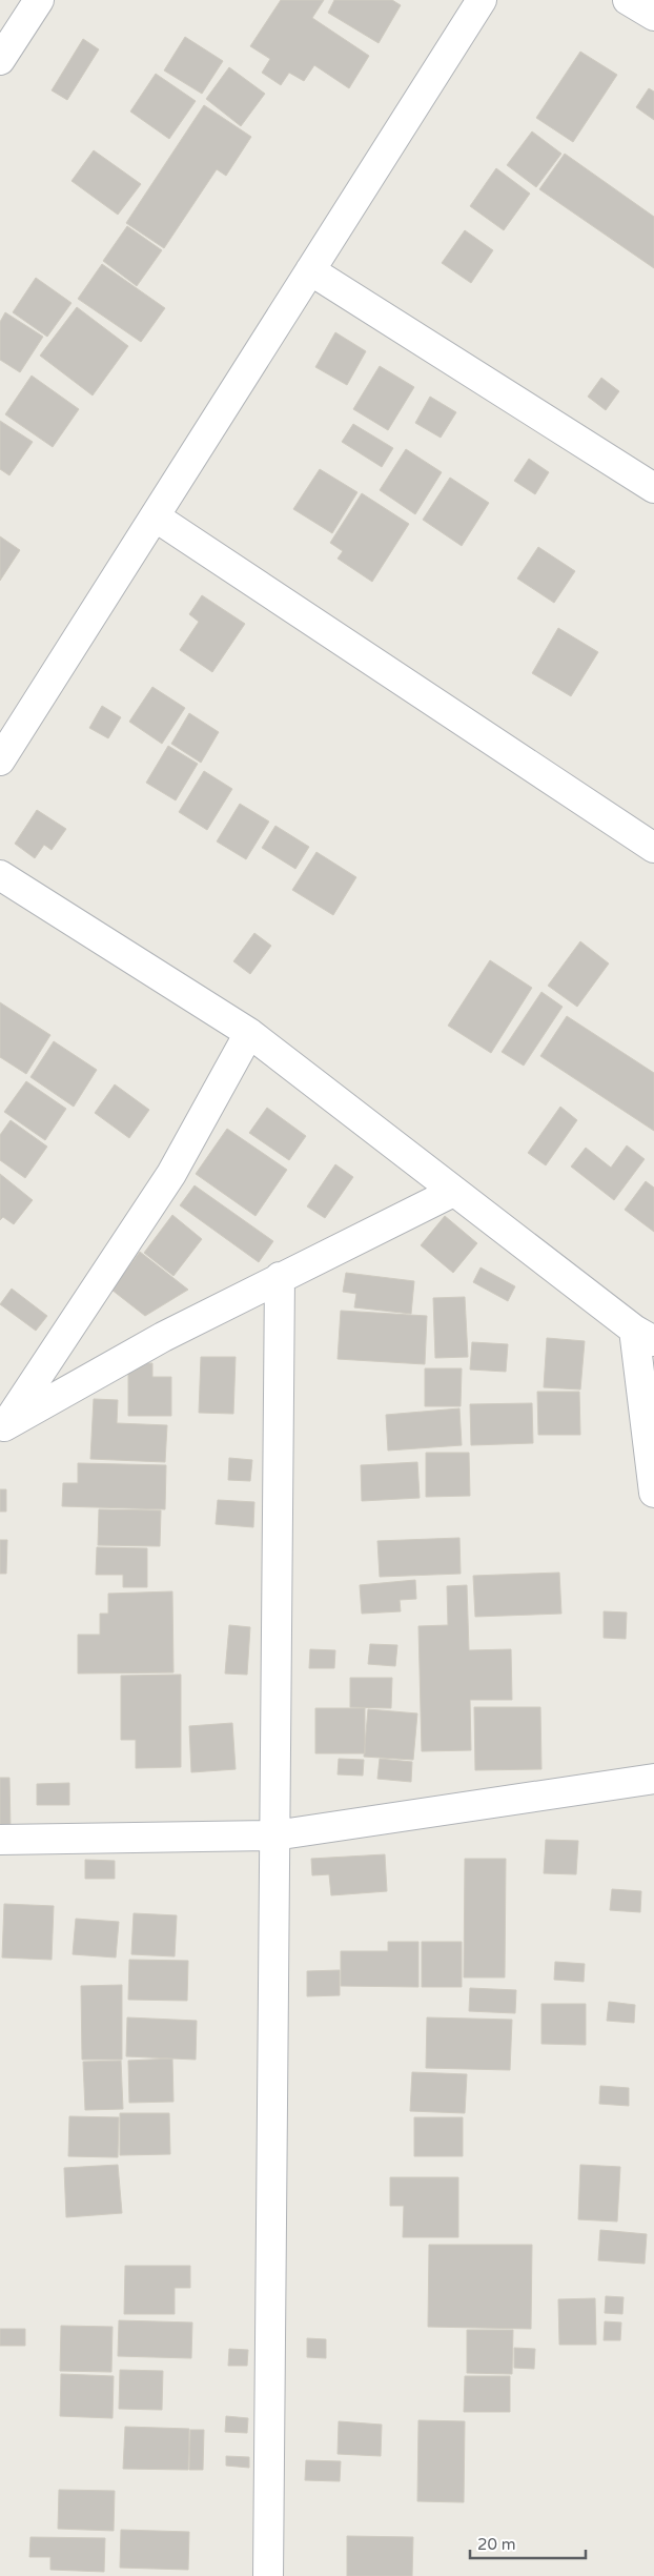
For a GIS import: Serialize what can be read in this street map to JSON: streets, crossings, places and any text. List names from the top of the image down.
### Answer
{
  "scale_bar": "20 m"
}
